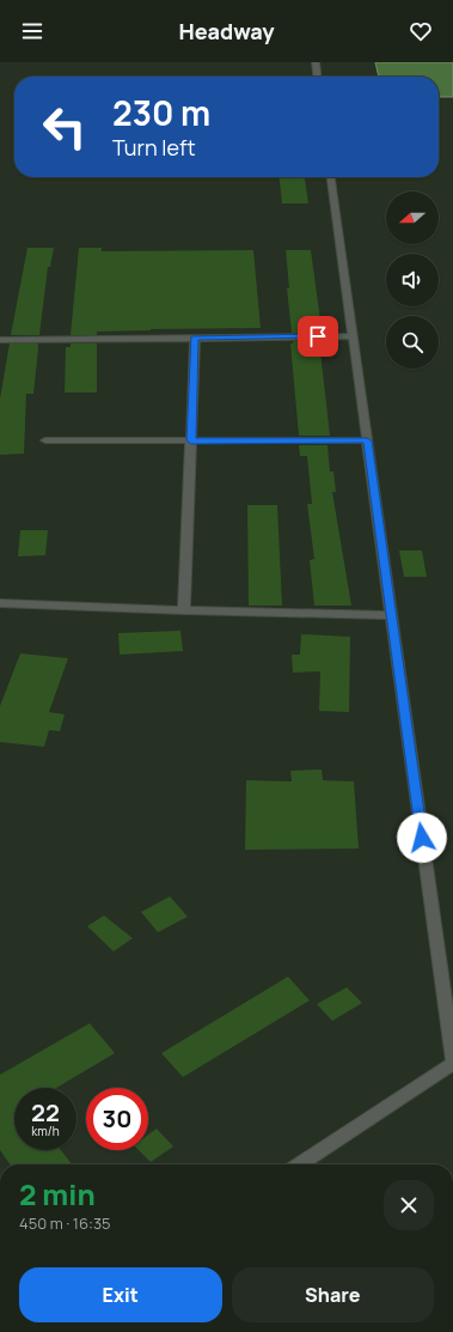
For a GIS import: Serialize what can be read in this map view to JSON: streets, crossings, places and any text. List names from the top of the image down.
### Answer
{
  "north": "left",
  "page": {
    "header": "Headway",
    "turn": ["230 m", "Turn left"],
    "speed": "22 km/h",
    "limit": "30",
    "heading": ["2 min", "450 m · 16:35"],
    "buttons": ["Exit", "Share"]
  }
}
